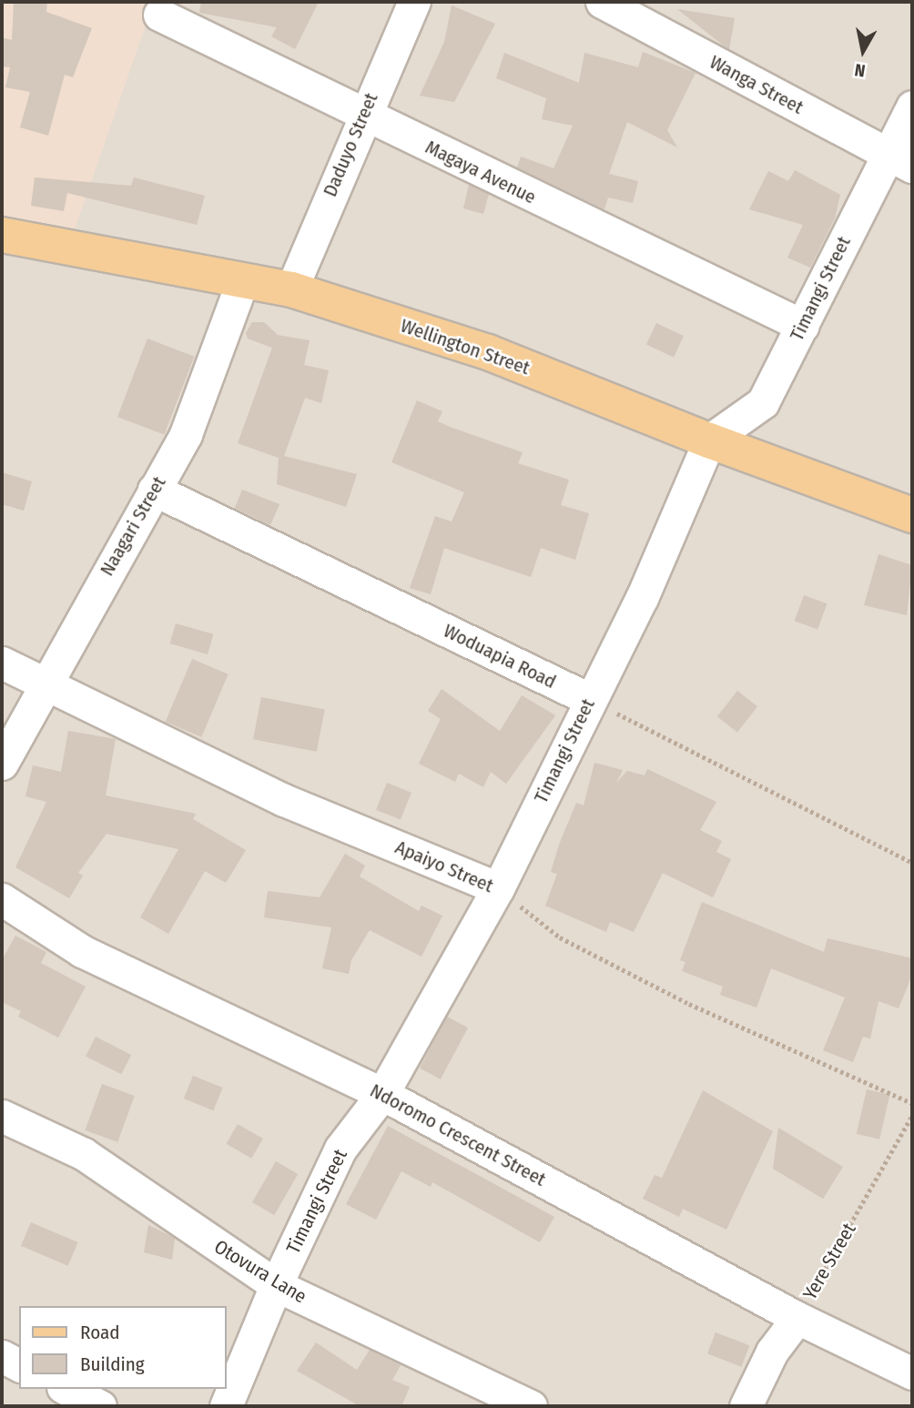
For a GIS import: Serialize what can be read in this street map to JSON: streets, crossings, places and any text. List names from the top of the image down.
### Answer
{
  "streets": {
    "main road": ["Wellington Street"],
    "street": [
      "Wanga Street",
      "Daduyo Street",
      "Magaya Avenue",
      "Timangi Street",
      "Naagari Street",
      "Woduapia Road",
      "Apaiyo Street",
      "Ndoromo Crescent Street",
      "Yere Street",
      "Otovura Lane"
    ]
  },
  "crossings": [
    ["Wanga Street", "Timangi Street"],
    ["Daduyo Street", "Magaya Avenue"],
    ["Daduyo Street", "Wellington Street"],
    ["Magaya Avenue", "Timangi Street"],
    ["Timangi Street", "Wellington Street"],
    ["Timangi Street", "Woduapia Road"],
    ["Timangi Street", "Apaiyo Street"],
    ["Timangi Street", "Ndoromo Crescent Street"],
    ["Timangi Street", "Otovura Lane"],
    ["Wellington Street", "Naagari Street"],
    ["Naagari Street", "Woduapia Road"],
    ["Naagari Street", "Apaiyo Street"],
    ["Ndoromo Crescent Street", "Yere Street"]
  ],
  "legend": ["Road", "Building"],
  "north": "bottom"
}
